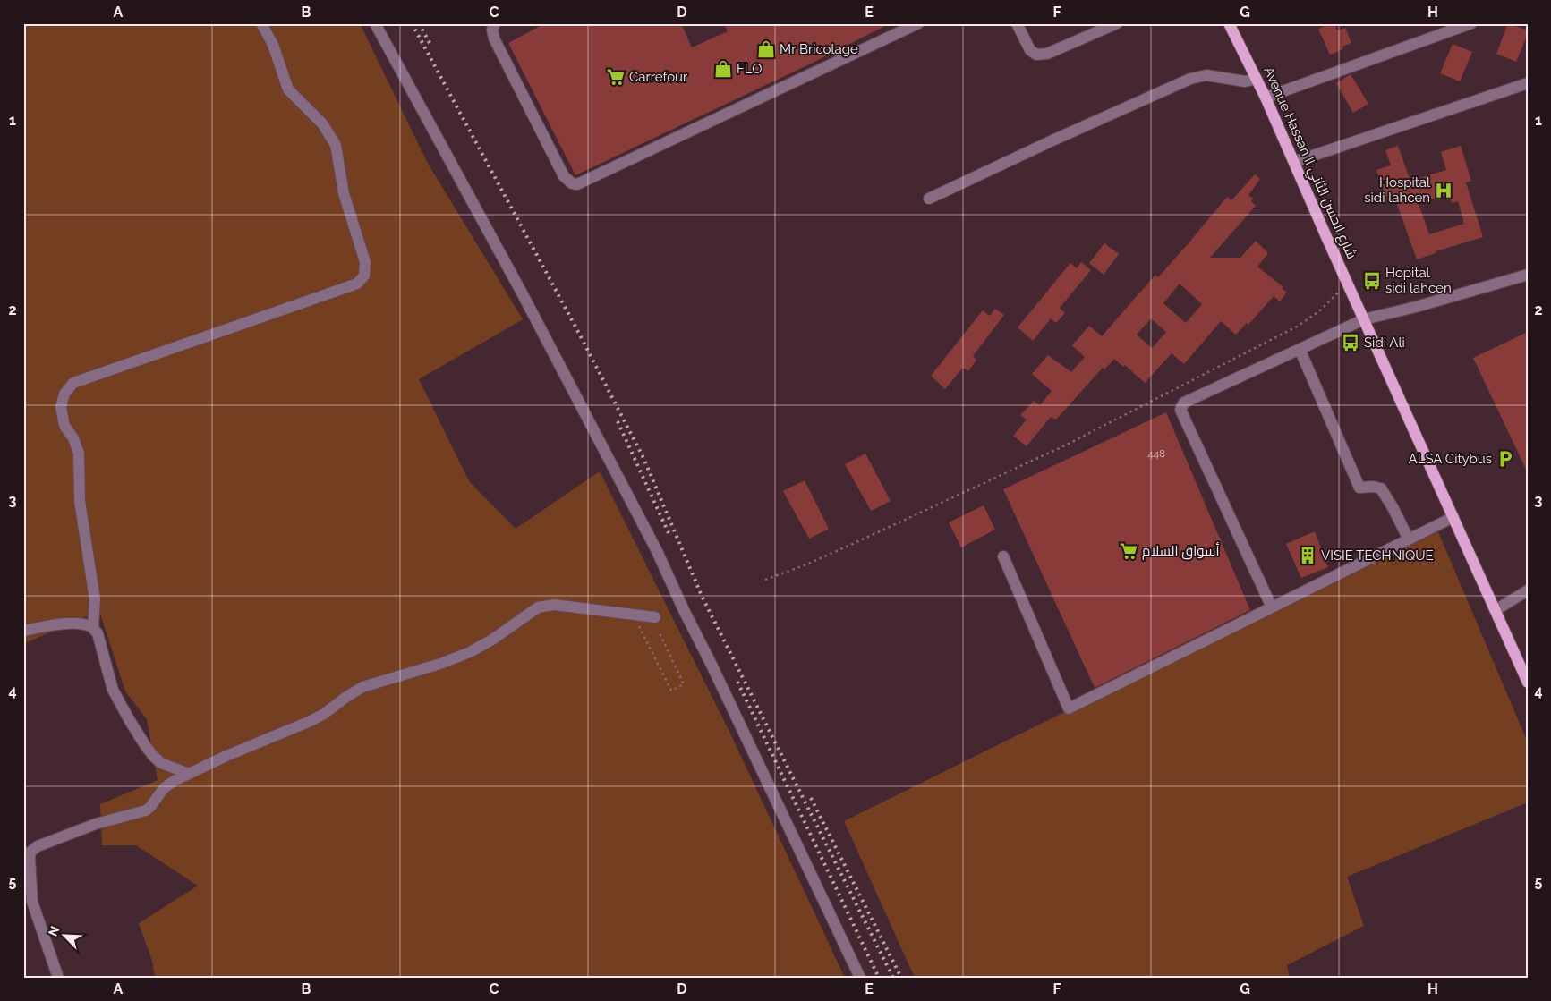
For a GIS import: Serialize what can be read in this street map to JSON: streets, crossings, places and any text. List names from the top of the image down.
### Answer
{
  "streets": {
    "main road": ["Avenue Hassan II شارع الحسن الثاني"]
  },
  "places": {
    "shop": ["Mr Bricolage", "FLO"],
    "supermarket": ["Carrefour", "أسواق السلام"],
    "hospital": ["Hospital sidi lahcen"],
    "bus stop": ["Hopital sidi lahcen", "Sidi Ali"],
    "parking": ["ALSA Citybus"],
    "building": ["VISIE TECHNIQUE"]
  },
  "house_numbers": ["448"],
  "north": "top left",
  "grid": {
    "columns": [
      "A",
      "B",
      "C",
      "D",
      "E",
      "F",
      "G",
      "H"
    ],
    "rows": [
      "1",
      "2",
      "3",
      "4",
      "5"
    ]
  }
}
